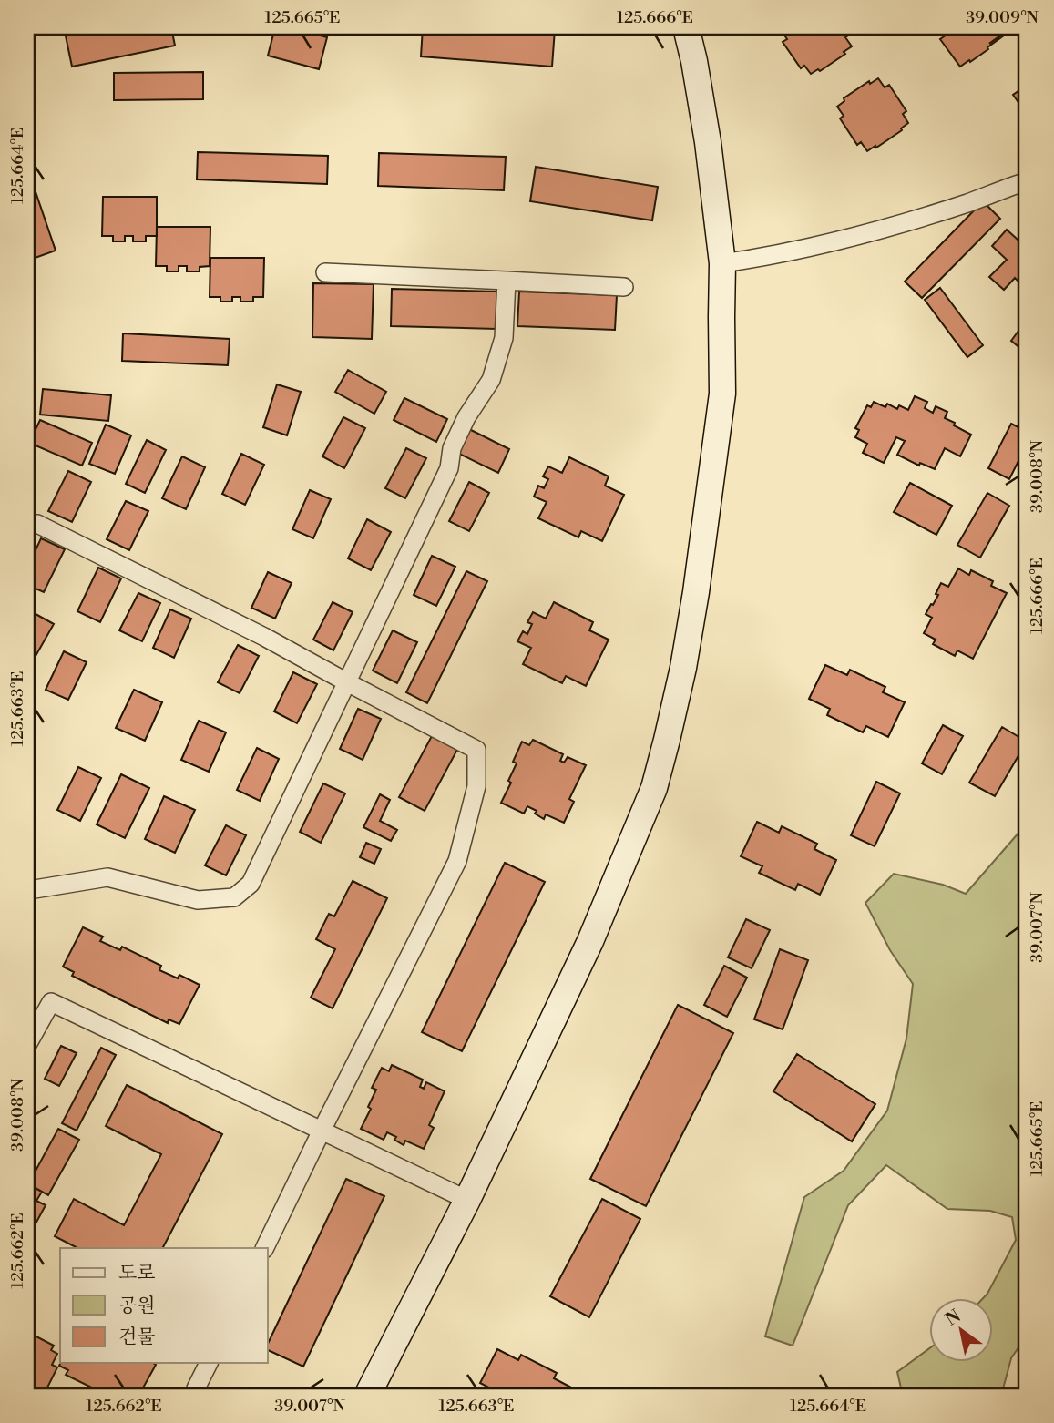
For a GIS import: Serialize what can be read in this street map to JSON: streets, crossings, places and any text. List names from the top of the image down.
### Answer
{
  "legend": ["도로", "공원", "건물"],
  "north": "top left",
  "coordinates": [
    "125.665°E",
    "125.666°E",
    "39.009°N",
    "125.664°E",
    "39.008°N",
    "125.663°E",
    "39.007°N",
    "125.662°E"
  ]
}
